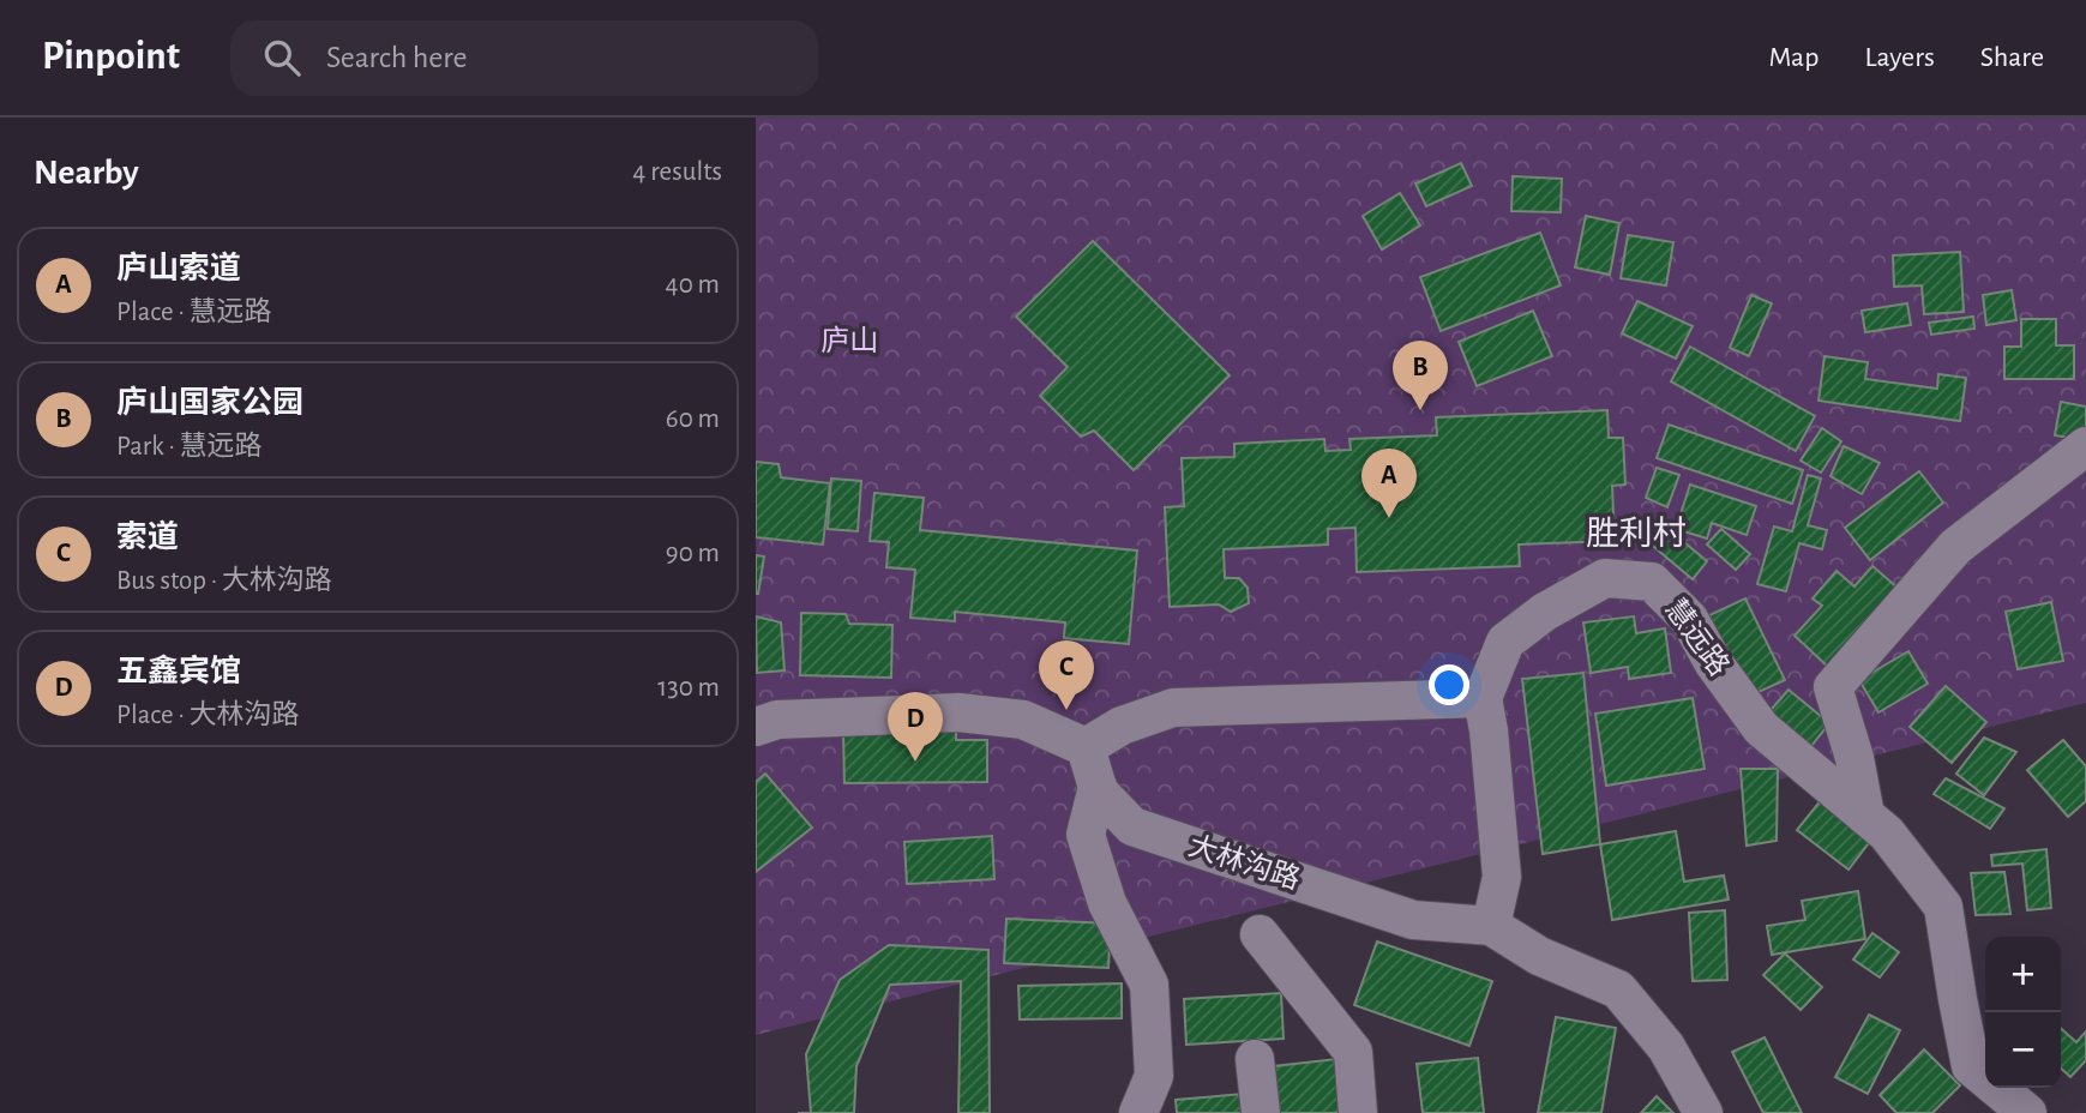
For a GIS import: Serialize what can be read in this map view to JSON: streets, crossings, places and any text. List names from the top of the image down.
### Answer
{
  "streets": {
    "street": ["慧远路", "大林沟路"]
  },
  "districts": ["胜利村"],
  "parks": ["庐山"],
  "page": {
    "header": "Pinpoint",
    "search": "Search here",
    "nav": ["Map", "Layers", "Share"],
    "heading": ["Nearby", "4 results"],
    "list": [
      {
        "mark": "A",
        "name": "庐山索道",
        "note": "Place · 慧远路",
        "value": "40 m"
      },
      {
        "mark": "B",
        "name": "庐山国家公园",
        "note": "Park · 慧远路",
        "value": "60 m"
      },
      {
        "mark": "C",
        "name": "索道",
        "note": "Bus stop · 大林沟路",
        "value": "90 m"
      },
      {
        "mark": "D",
        "name": "五鑫宾馆",
        "note": "Place · 大林沟路",
        "value": "130 m"
      }
    ],
    "pins": [
      "B",
      "A",
      "C",
      "D"
    ],
    "map_buttons": ["+", "−"]
  }
}
